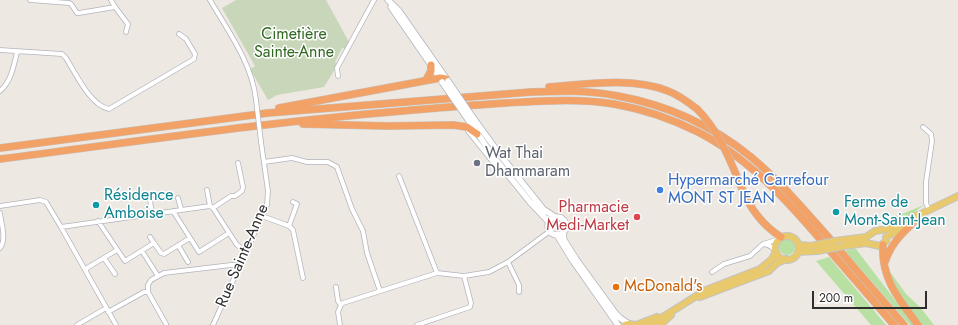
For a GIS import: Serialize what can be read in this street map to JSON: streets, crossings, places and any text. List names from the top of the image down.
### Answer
{
  "streets": {
    "street": ["Rue Sainte-Anne"]
  },
  "parks": ["Cimetière Sainte-Anne"],
  "places": [
    "Wat Thai Dhammaram",
    "Hypermarché Carrefour MONT ST JEAN",
    "Résidence Amboise",
    "Ferme de Mont-Saint-Jean",
    "Pharmacie Medi-Market",
    "McDonald's"
  ],
  "scale_bar": "200 m"
}
